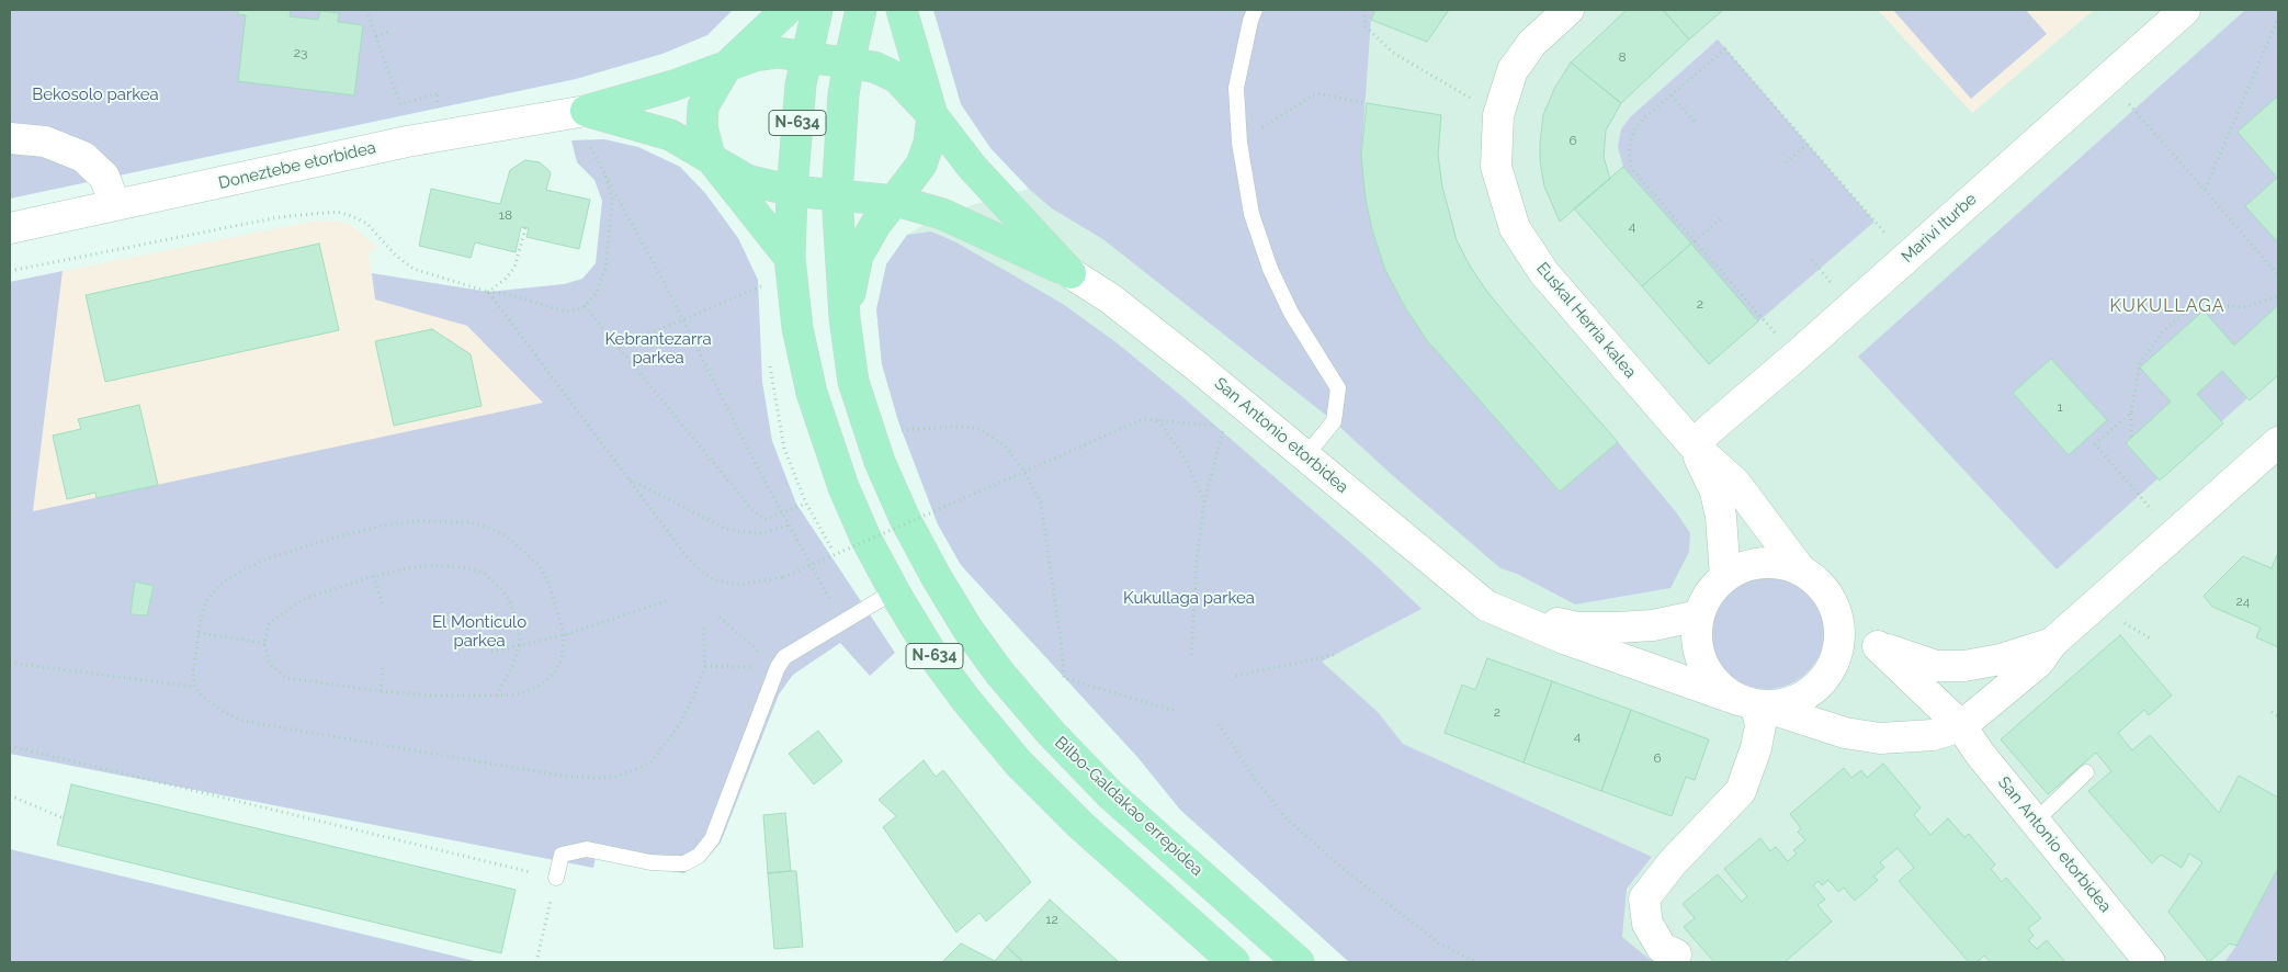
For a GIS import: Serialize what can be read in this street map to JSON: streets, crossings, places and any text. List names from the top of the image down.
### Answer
{
  "streets": {
    "highway": ["N-634", "Bilbo-Galdakao errepidea"],
    "street": [
      "Doneztebe etorbidea",
      "Marivi Iturbe",
      "Euskal Herria kalea",
      "San Antonio etorbidea"
    ]
  },
  "crossings": [
    ["Marivi Iturbe", "Euskal Herria kalea"],
    ["Euskal Herria kalea", "San Antonio etorbidea"]
  ],
  "districts": ["KUKULLAGA"],
  "parks": [
    "Bekosolo parkea",
    "Kebrantezarra parkea",
    "Kukullaga parkea",
    "El Monticulo parkea"
  ],
  "house_numbers": [
    "23",
    "8",
    "6",
    "18",
    "4",
    "2",
    "1",
    "24",
    "2",
    "4",
    "6",
    "12"
  ]
}
